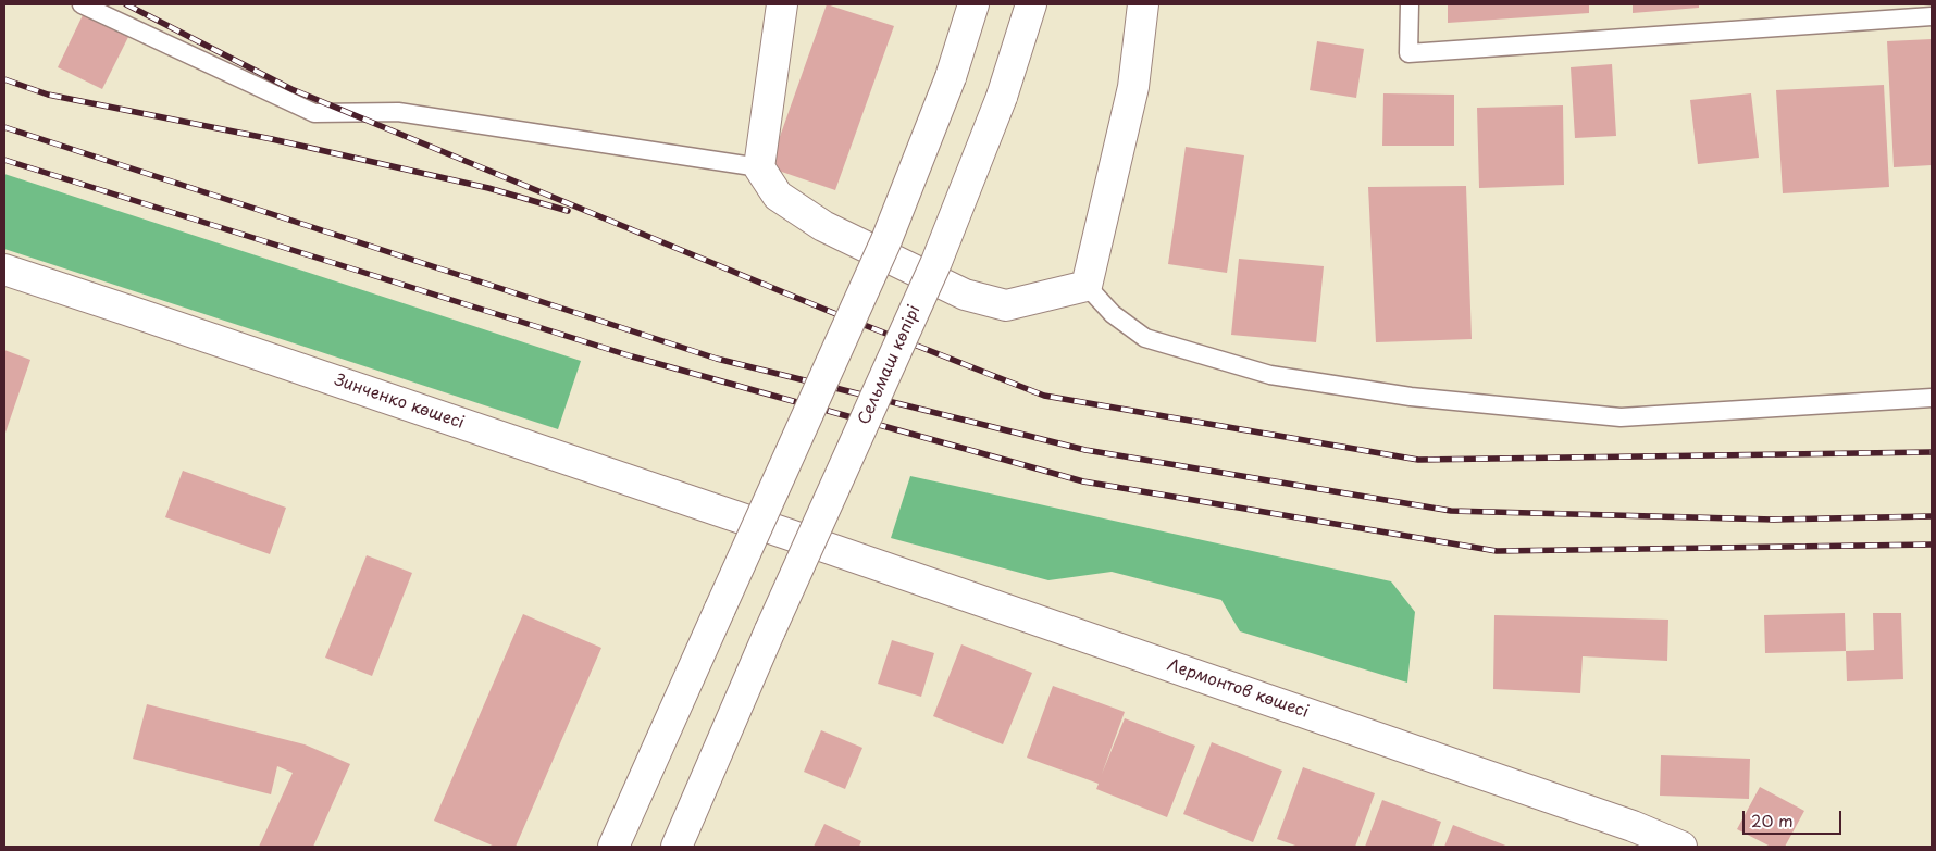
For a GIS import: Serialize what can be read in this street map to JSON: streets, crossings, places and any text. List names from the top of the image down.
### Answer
{
  "streets": {
    "street": ["Сельмаш көпірі", "Зинченко көшесі", "Лермонтов көшесі"]
  },
  "crossings": [
    ["Зинченко көшесі", "Лермонтов көшесі"]
  ],
  "scale_bar": "20 m"
}
